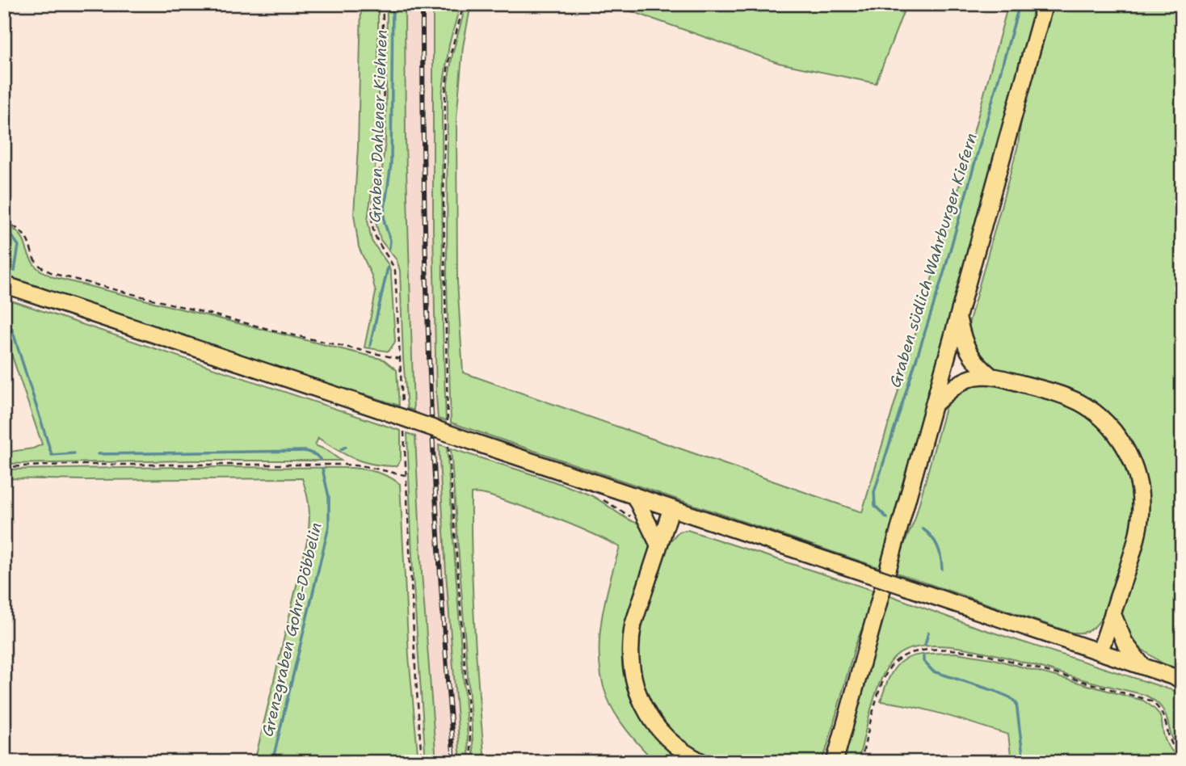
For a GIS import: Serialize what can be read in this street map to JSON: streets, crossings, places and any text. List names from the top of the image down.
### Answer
{
  "water": ["Graben Dahlener Kiehnen", "Graben südlich Wahrburger Kiefern", "Grenzgraben Gohre-Döbbelin"]
}
